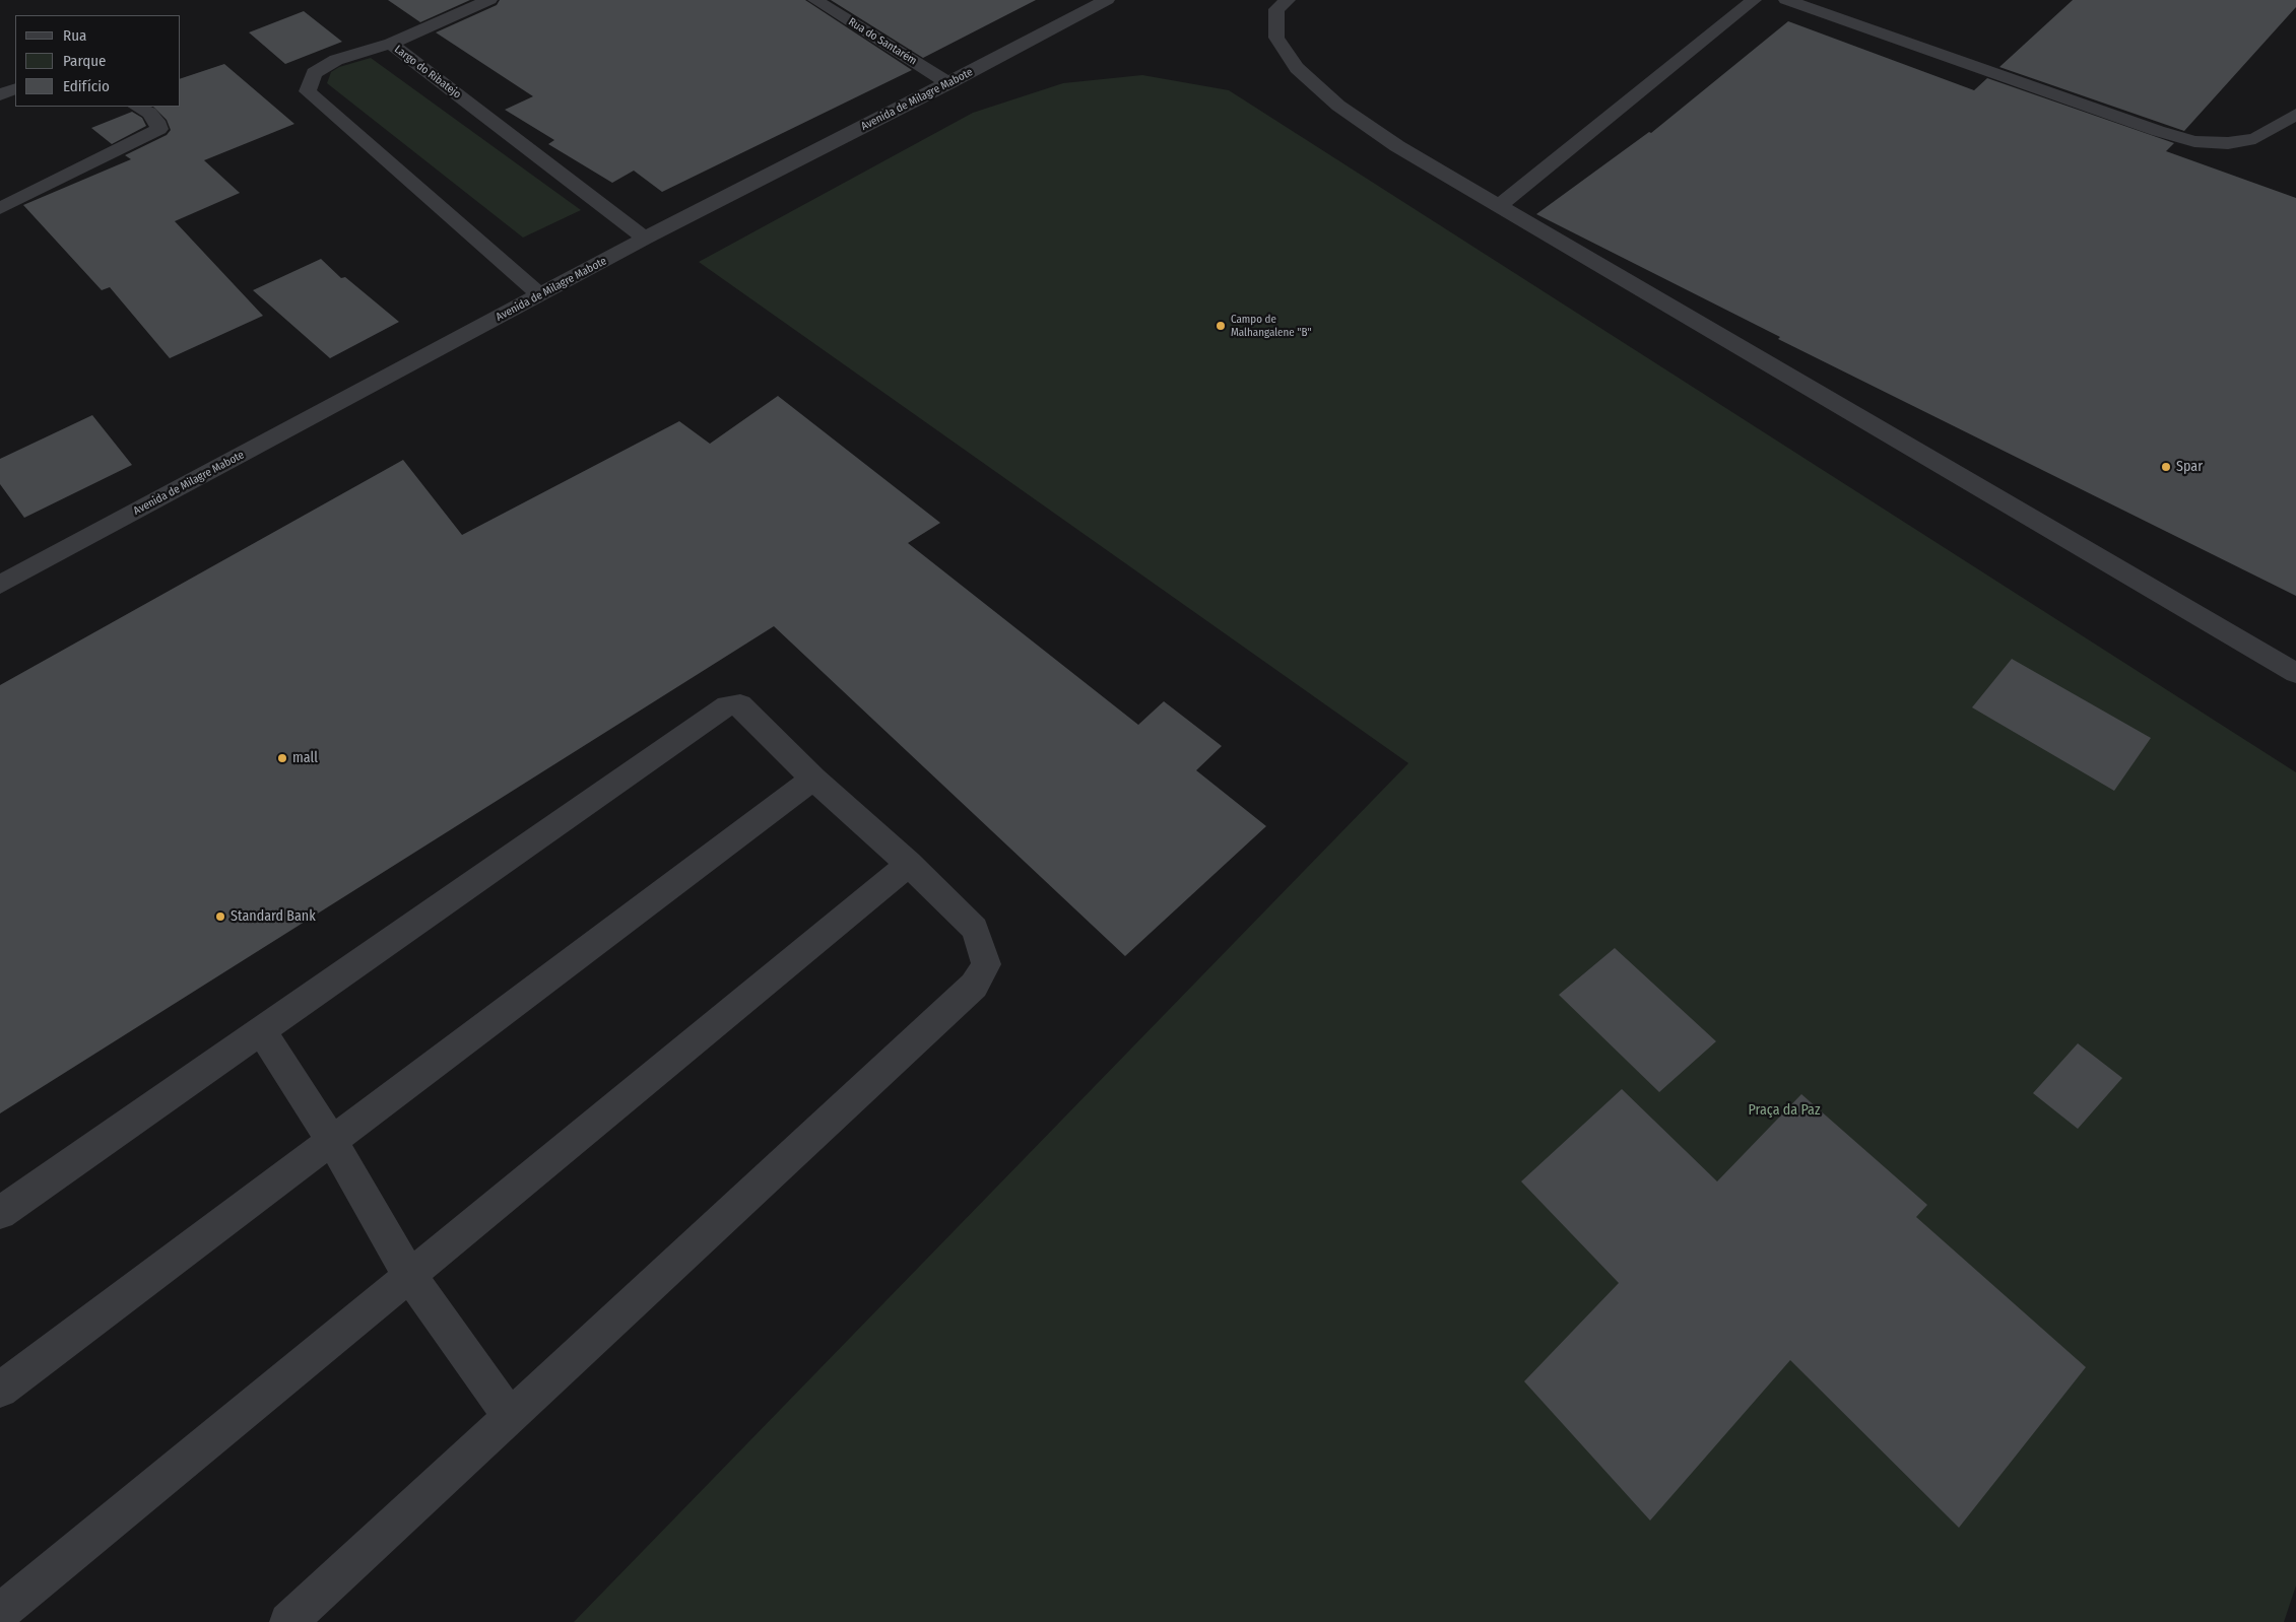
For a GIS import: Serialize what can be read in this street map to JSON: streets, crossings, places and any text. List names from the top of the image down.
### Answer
{
  "streets": {
    "street": ["Rua do Santarém", "Largo do Ribatejo", "Avenida de Milagre Mabote"]
  },
  "crossings": [
    ["Rua do Santarém", "Avenida de Milagre Mabote"],
    ["Largo do Ribatejo", "Avenida de Milagre Mabote"]
  ],
  "parks": ["Praça da Paz"],
  "places": [
    "Campo de Malhangalene \"B\"",
    "Spar",
    "mall",
    "Standard Bank"
  ],
  "legend": ["Rua", "Parque", "Edifício"]
}
